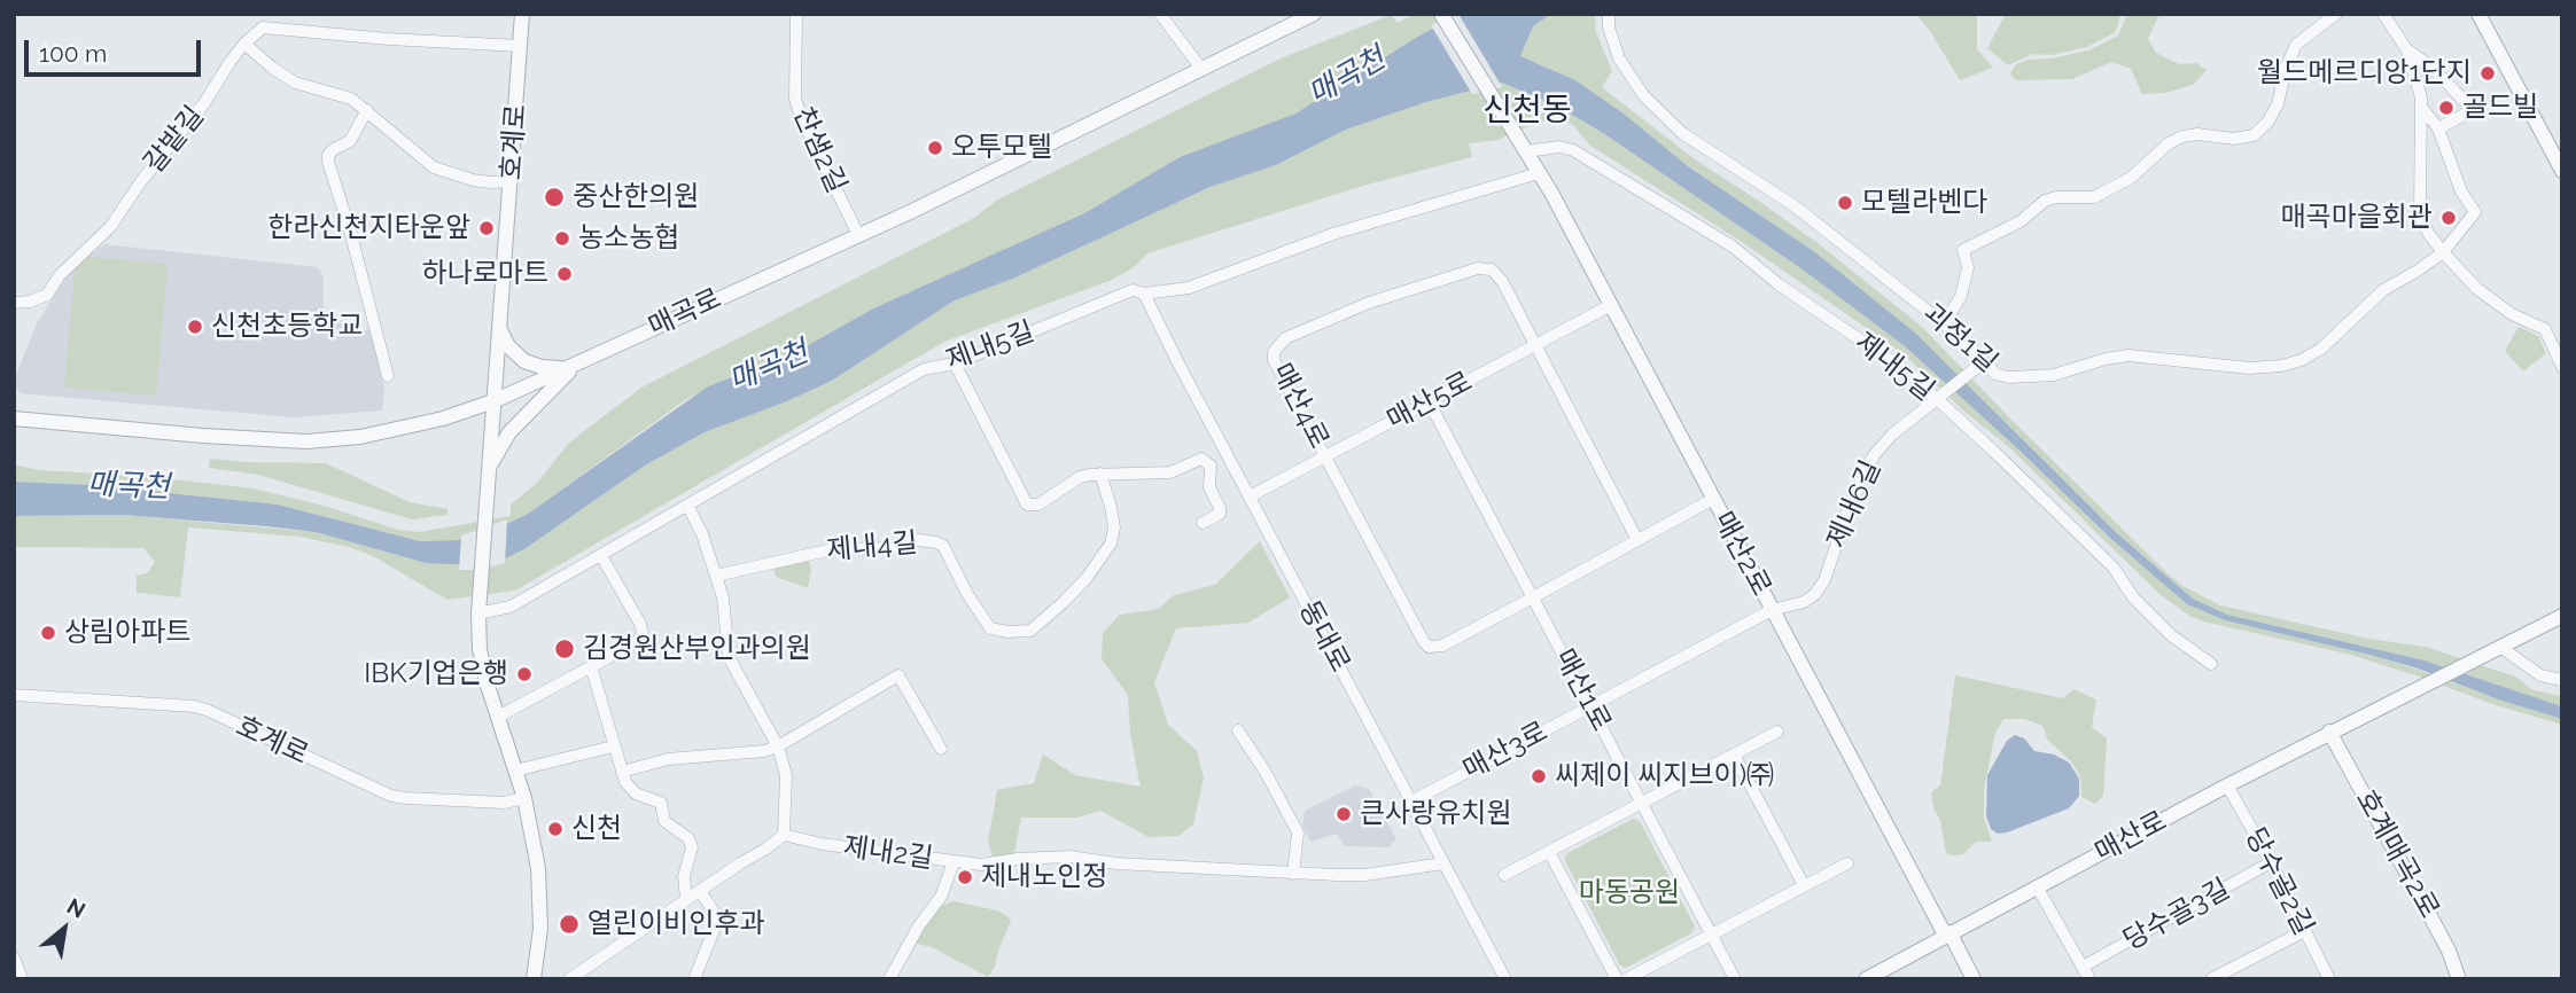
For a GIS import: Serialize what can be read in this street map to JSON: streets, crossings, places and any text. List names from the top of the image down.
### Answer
{
  "streets": {
    "street": [
      "갈밭길",
      "호계로",
      "찬샘2길",
      "매곡로",
      "괴정1길",
      "제내5길",
      "매산5로",
      "매산4로",
      "제내6길",
      "제내4길",
      "매산2로",
      "동대로",
      "매산1로",
      "매산3로",
      "매산로",
      "제내2길",
      "호계매곡2로",
      "당수골2길",
      "당수골3길"
    ]
  },
  "crossings": [
    ["호계로", "매곡로"],
    ["호계로", "제내5길"],
    ["찬샘2길", "매곡로"],
    ["괴정1길", "제내6길"],
    ["제내5길", "제내6길"],
    ["제내5길", "매산2로"],
    ["제내5길", "동대로"],
    ["매산5로", "매산4로"],
    ["매산5로", "매산2로"],
    ["매산5로", "동대로"],
    ["매산5로", "매산1로"],
    ["매산4로", "매산2로"],
    ["매산4로", "매산1로"],
    ["제내6길", "매산2로"],
    ["제내6길", "매산3로"],
    ["매산2로", "매산3로"],
    ["매산2로", "매산로"],
    ["동대로", "매산3로"],
    ["동대로", "제내2길"],
    ["매산1로", "매산3로"],
    ["매산로", "호계매곡2로"],
    ["매산로", "당수골2길"],
    ["당수골2길", "당수골3길"]
  ],
  "districts": ["신천동"],
  "water": ["매곡천"],
  "parks": ["마동공원"],
  "places": [
    "월드메르디앙1단지",
    "골드빌",
    "오투모텔",
    "중산한의원",
    "모텔라벤다",
    "매곡마을회관",
    "한라신천지타운앞",
    "농소농협",
    "하나로마트",
    "신천초등학교",
    "상림아파트",
    "김경원산부인과의원",
    "IBK기업은행",
    "씨제이 씨지브이)㈜",
    "큰사랑유치원",
    "신천",
    "제내노인정",
    "열린이비인후과"
  ],
  "scale_bar": "100 m",
  "north": "top right"
}
